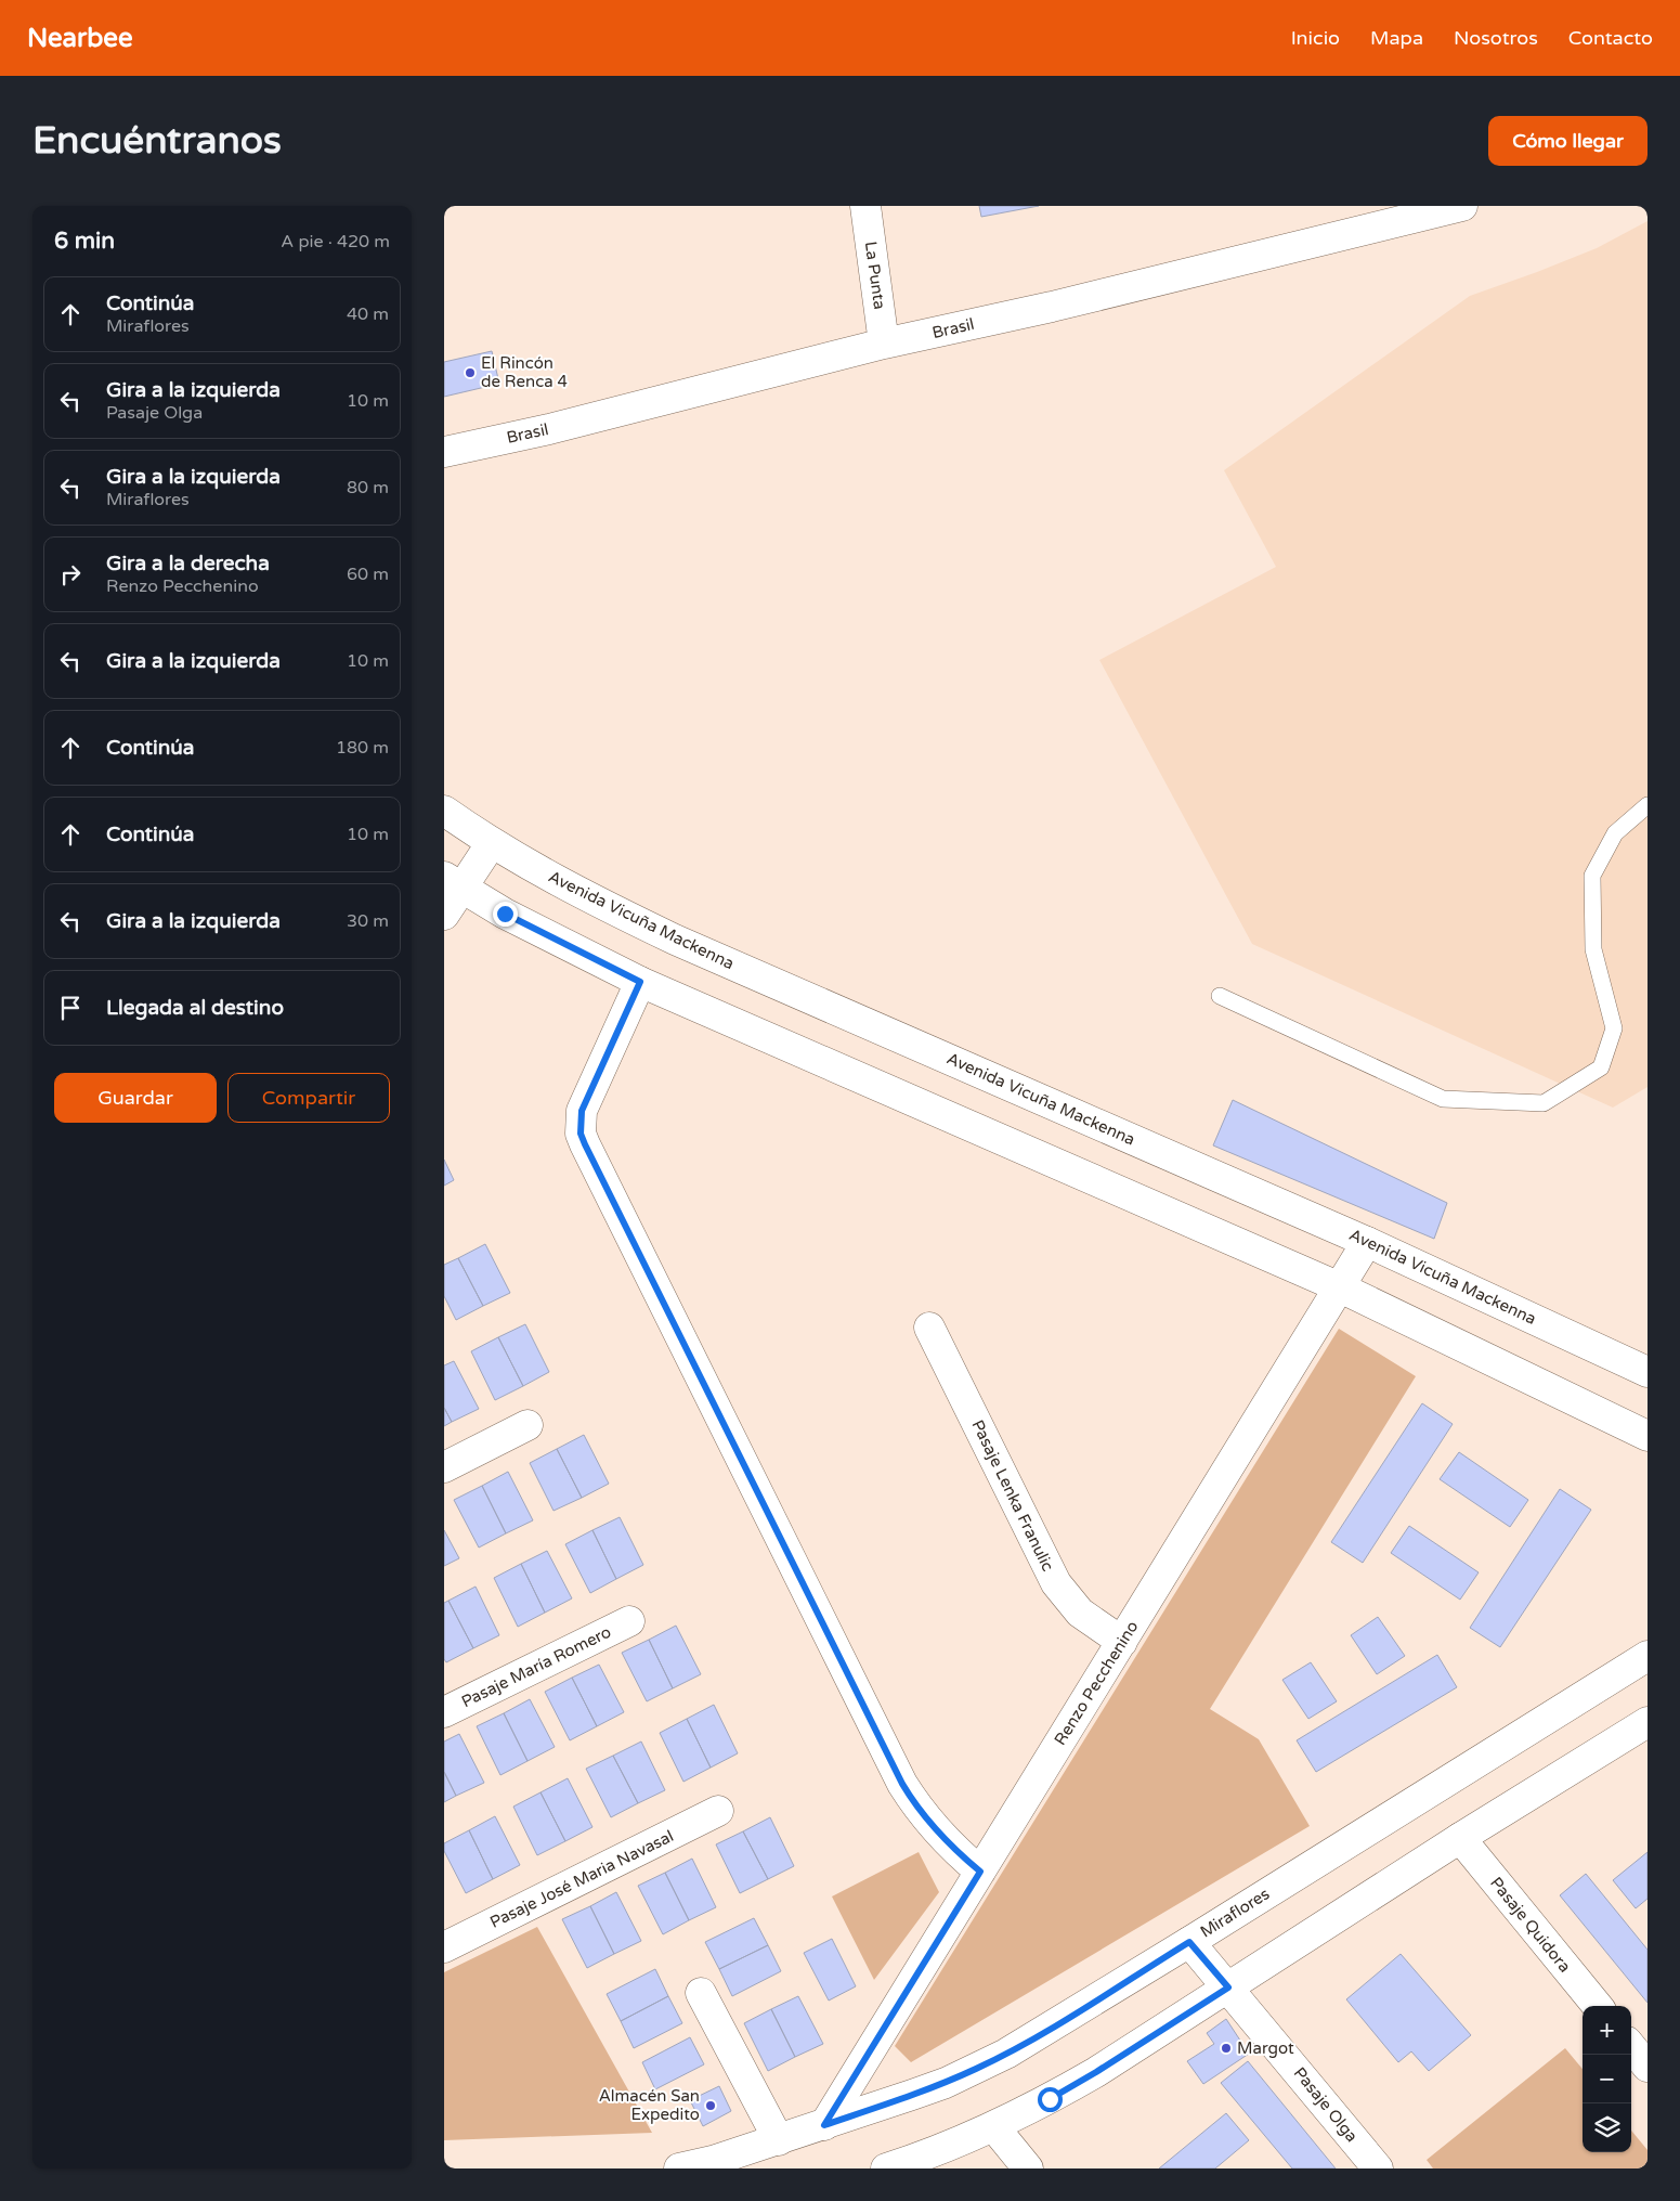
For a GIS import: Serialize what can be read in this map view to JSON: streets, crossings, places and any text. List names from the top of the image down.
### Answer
{
  "streets": {
    "street": [
      "La Punta",
      "Brasil",
      "Avenida Vicuña Mackenna",
      "Pasaje Lenka Franulic",
      "Pasaje María Romero",
      "Renzo Pecchenino",
      "Pasaje José Maria Navasal",
      "Miraflores",
      "Pasaje Quidora",
      "Pasaje Olga"
    ]
  },
  "crossings": [
    ["La Punta", "Brasil"],
    ["Avenida Vicuña Mackenna", "Renzo Pecchenino"],
    ["Pasaje Lenka Franulic", "Renzo Pecchenino"],
    ["Renzo Pecchenino", "Miraflores"],
    ["Miraflores", "Pasaje Olga"]
  ],
  "places": ["El Rincón de Renca 4", "Margot", "Almacén San Expedito"],
  "page": {
    "header": "Nearbee",
    "nav": [
      "Inicio",
      "Mapa",
      "Nosotros",
      "Contacto"
    ],
    "buttons": [
      "Cómo llegar",
      ["Guardar", "Compartir"]
    ],
    "title": "Encuéntranos",
    "heading": ["6 min", "A pie · 420 m"],
    "list": [
      ["Continúa", "Miraflores", "40 m"],
      ["Gira a la izquierda", "Pasaje Olga", "10 m"],
      ["Gira a la izquierda", "Miraflores", "80 m"],
      ["Gira a la derecha", "Renzo Pecchenino", "60 m"],
      ["Gira a la izquierda", "10 m"],
      ["Continúa", "180 m"],
      ["Continúa", "10 m"],
      ["Gira a la izquierda", "30 m"],
      "Llegada al destino"
    ],
    "map_buttons": ["+", "−"]
  }
}
